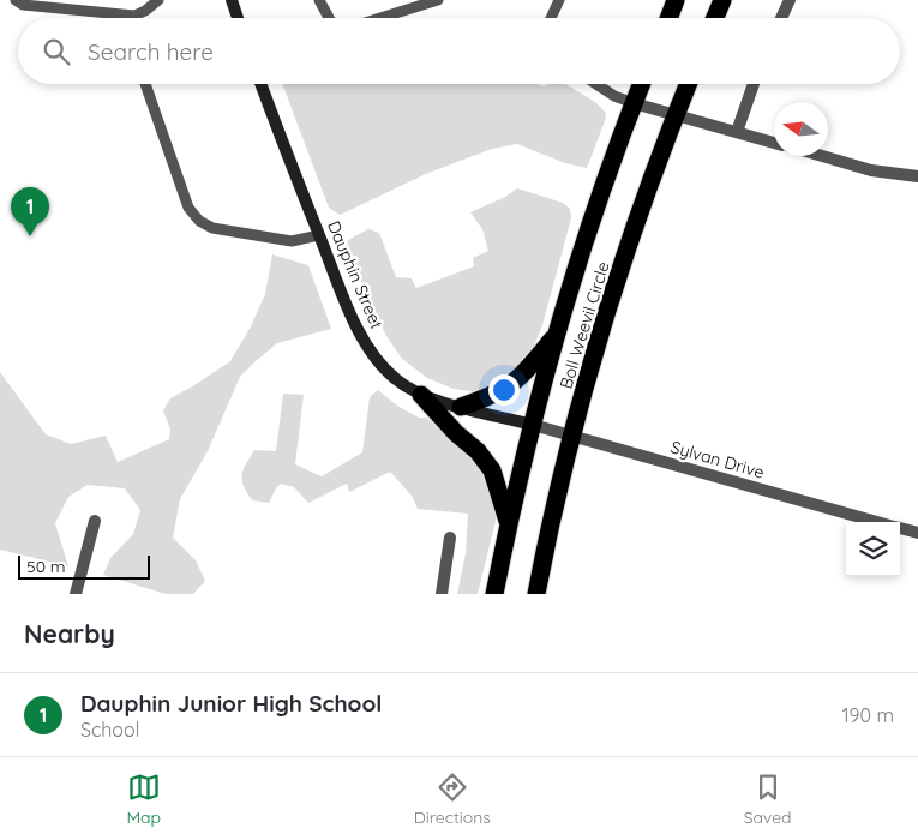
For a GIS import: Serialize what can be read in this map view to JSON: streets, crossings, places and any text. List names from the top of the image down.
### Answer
{
  "streets": {
    "highway": ["Boll Weevil Circle"],
    "street": ["Dauphin Street", "Sylvan Drive"]
  },
  "crossings": [
    ["Dauphin Street", "Boll Weevil Circle"],
    ["Dauphin Street", "Sylvan Drive"],
    ["Boll Weevil Circle", "Sylvan Drive"]
  ],
  "scale_bar": "50 m",
  "north": "left",
  "page": {
    "search": "Search here",
    "pins": "1",
    "scale": "50 m",
    "heading": "Nearby",
    "list": [
      {
        "mark": "1",
        "name": "Dauphin Junior High School",
        "note": "School",
        "value": "190 m"
      }
    ],
    "nav": ["Map", "Directions", "Saved"]
  }
}
